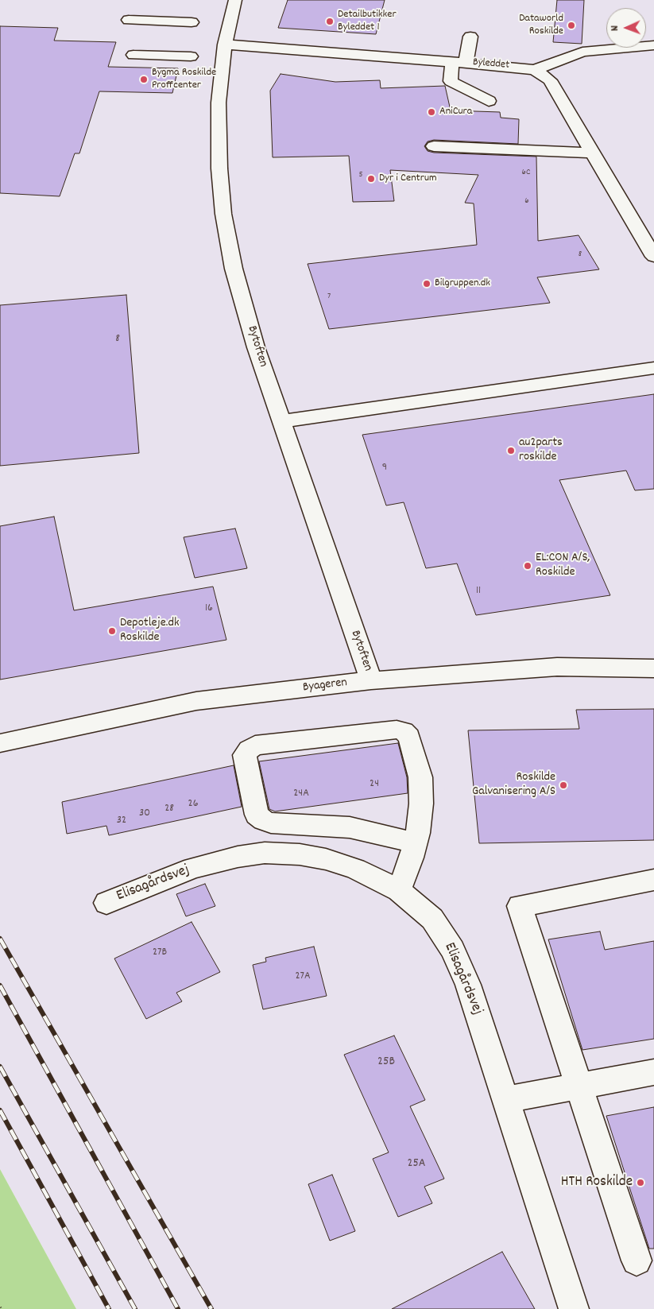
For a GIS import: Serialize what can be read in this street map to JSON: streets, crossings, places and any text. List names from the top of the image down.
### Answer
{
  "streets": {
    "street": [
      "Byleddet",
      "Bytoften",
      "Byageren",
      "Elisagårdsvej"
    ]
  },
  "crossings": [
    ["Byleddet", "Bytoften"],
    ["Bytoften", "Byageren"]
  ],
  "places": [
    "Detailbutikker Byleddet 1",
    "Dataworld Roskilde",
    "Bygma Roskilde Proffcenter",
    "AniCura",
    "Dyr i Centrum",
    "Bilgruppen.dk",
    "au2parts roskilde",
    "EL:CON A/S, Roskilde",
    "Depotleje.dk Roskilde",
    "Roskilde Galvanisering A/S",
    "HTH Roskilde"
  ],
  "house_numbers": [
    "6C",
    "5",
    "6",
    "8",
    "7",
    "8",
    "9",
    "11",
    "16",
    "24",
    "24A",
    "26",
    "28",
    "30",
    "32",
    "27B",
    "27A",
    "25B",
    "25A"
  ],
  "north": "left"
}
